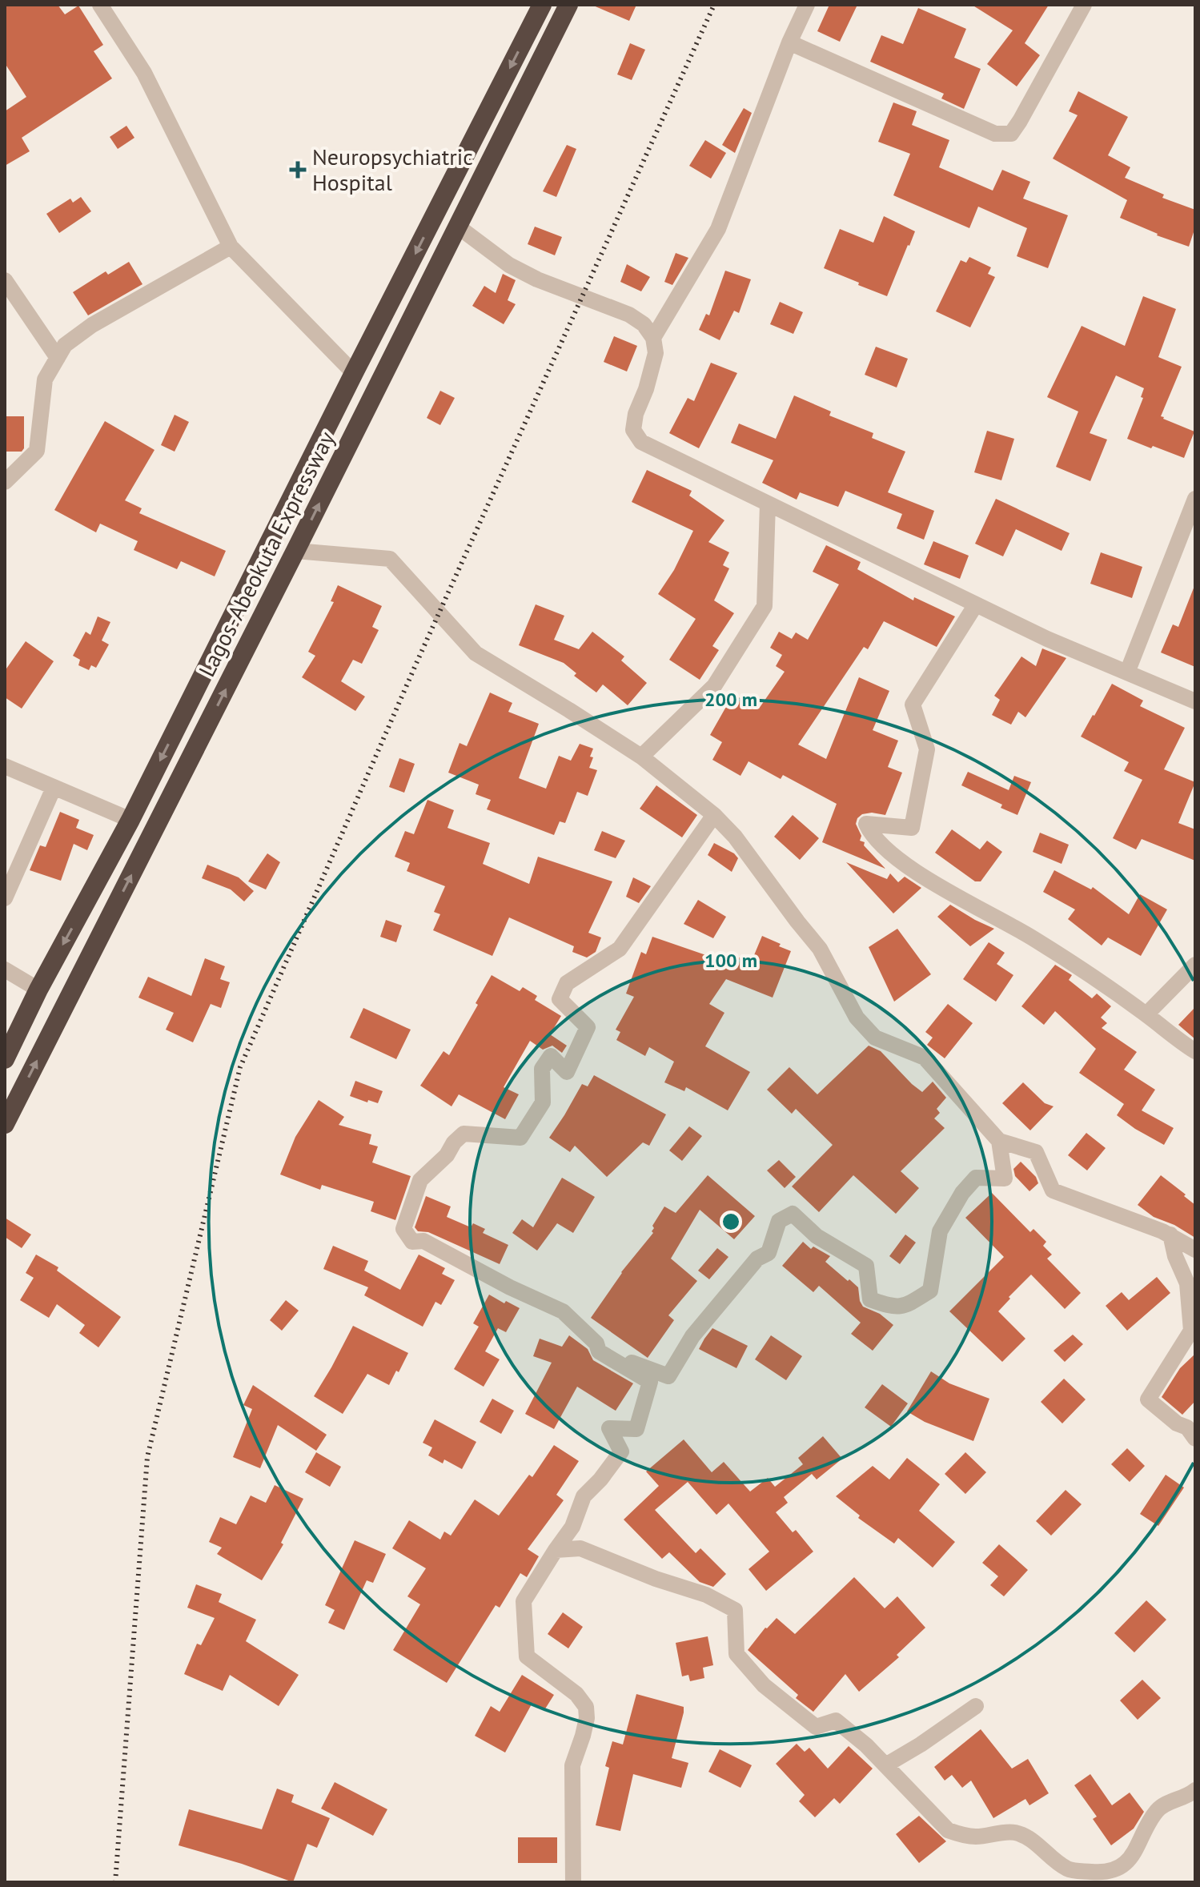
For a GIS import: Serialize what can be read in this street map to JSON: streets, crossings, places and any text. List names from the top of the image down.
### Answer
{
  "streets": {
    "highway": ["Lagos-Abeokuta Expressway"]
  },
  "places": {
    "health": ["Neuropsychiatric Hospital"]
  },
  "rings": ["200 m", "100 m"]
}
